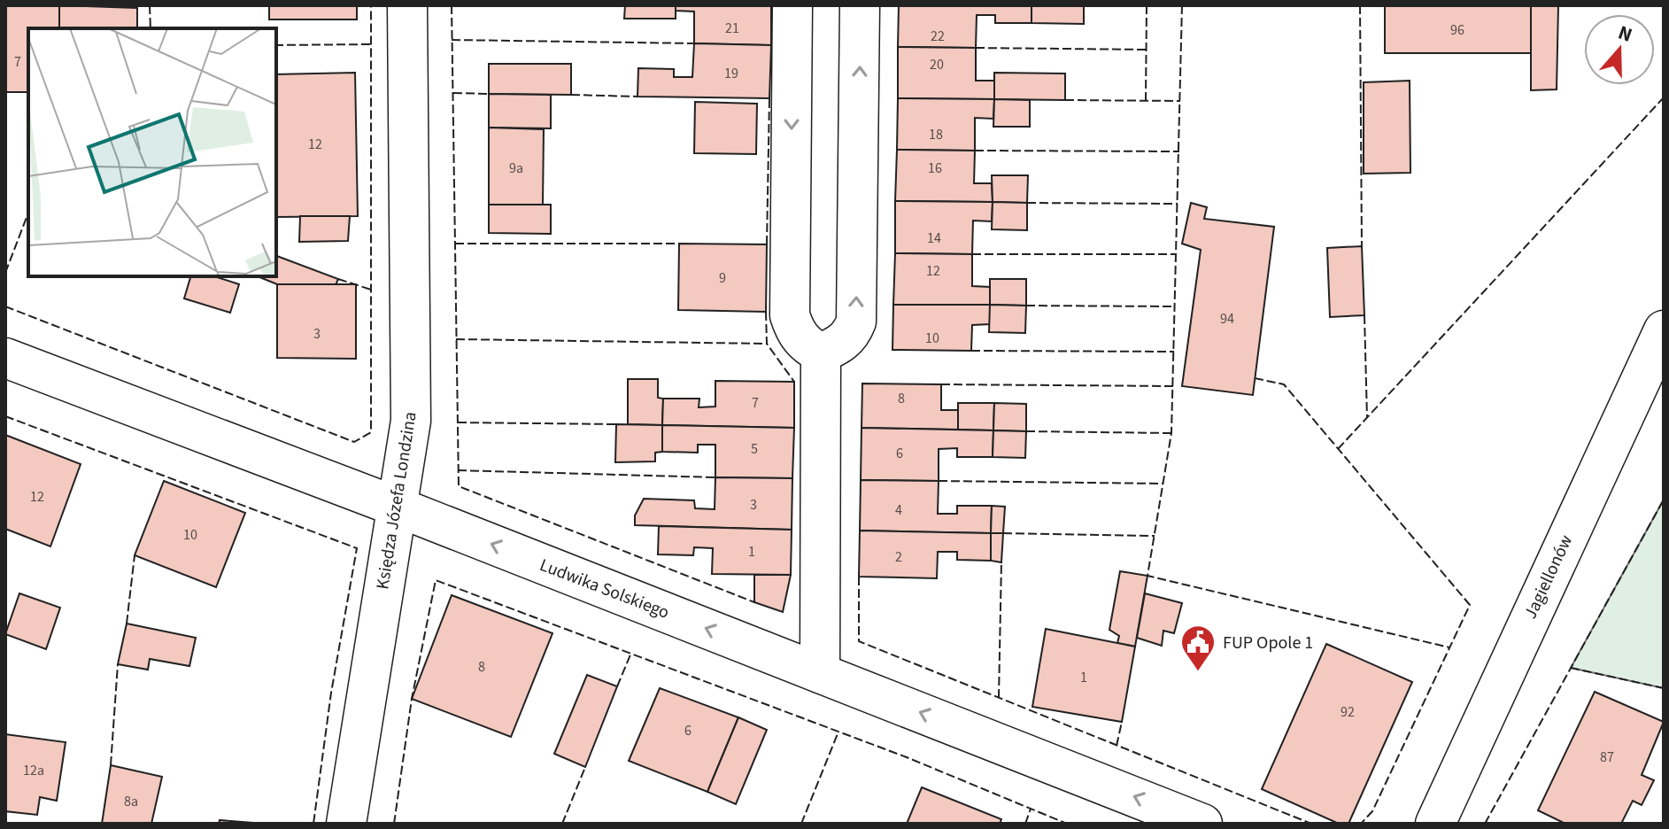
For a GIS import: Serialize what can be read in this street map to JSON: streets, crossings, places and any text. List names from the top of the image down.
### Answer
{
  "streets": {
    "street": ["Księdza Józefa Londzina", "Jagiellonów", "Ludwika Solskiego"]
  },
  "crossings": [
    ["Księdza Józefa Londzina", "Ludwika Solskiego"]
  ],
  "one_way": ["Ludwika Solskiego"],
  "places": {
    "public building": ["FUP Opole 1"]
  },
  "house_numbers": [
    "21",
    "96",
    "22",
    "7",
    "20",
    "19",
    "18",
    "12",
    "9a",
    "16",
    "14",
    "12",
    "9",
    "94",
    "3",
    "10",
    "8",
    "7",
    "5",
    "6",
    "12",
    "3",
    "4",
    "10",
    "1",
    "2",
    "8",
    "1",
    "92",
    "6",
    "87",
    "12a",
    "8a"
  ],
  "north": "top"
}
